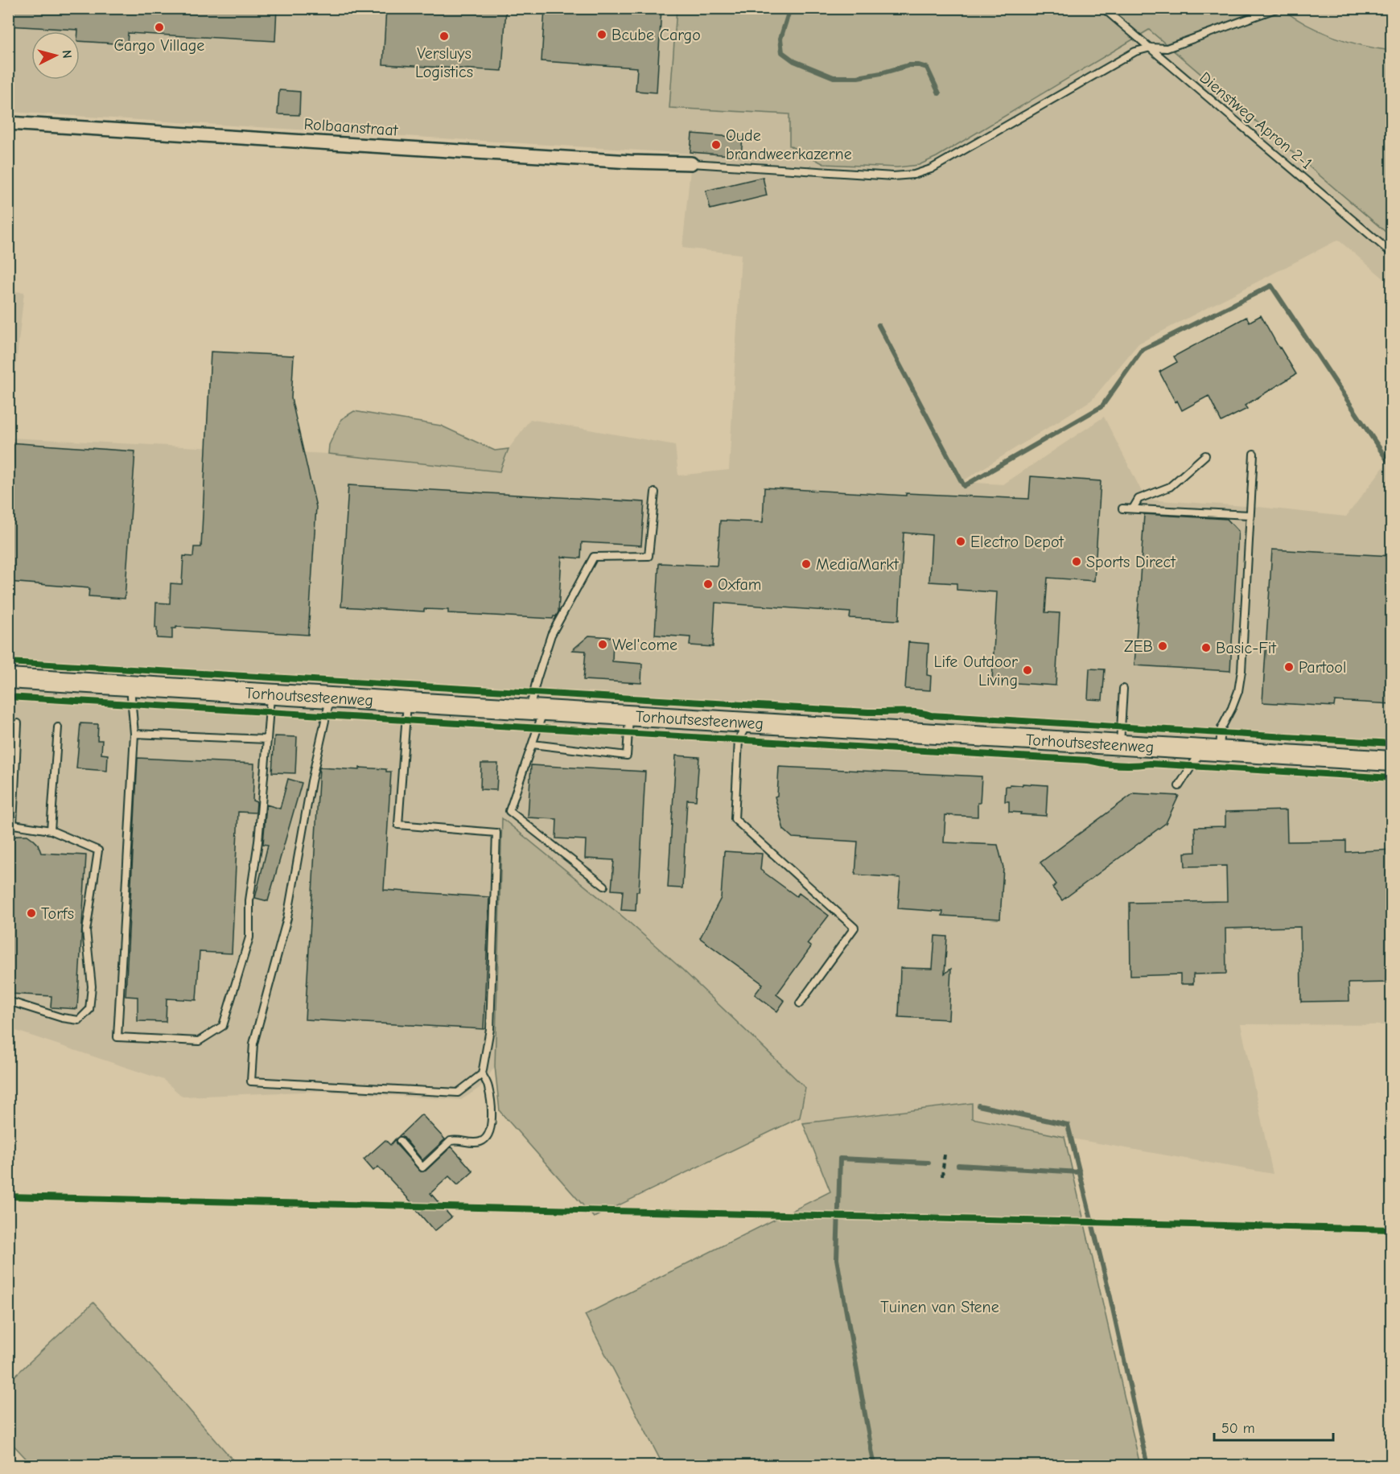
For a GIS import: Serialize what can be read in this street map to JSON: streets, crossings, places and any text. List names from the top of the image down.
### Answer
{
  "streets": {
    "main road": ["Torhoutsesteenweg"],
    "street": ["Rolbaanstraat"],
    "lane": ["Dienstweg Apron 2-1"]
  },
  "parks": ["Tuinen van Stene"],
  "places": [
    "Cargo Village",
    "Bcube Cargo",
    "Versluys Logistics",
    "Oude brandweerkazerne",
    "Electro Depot",
    "Sports Direct",
    "MediaMarkt",
    "Oxfam",
    "Wel'come",
    "ZEB",
    "Basic-Fit",
    "Partool",
    "Life Outdoor Living",
    "Torfs"
  ],
  "scale_bar": "50 m",
  "north": "right"
}
